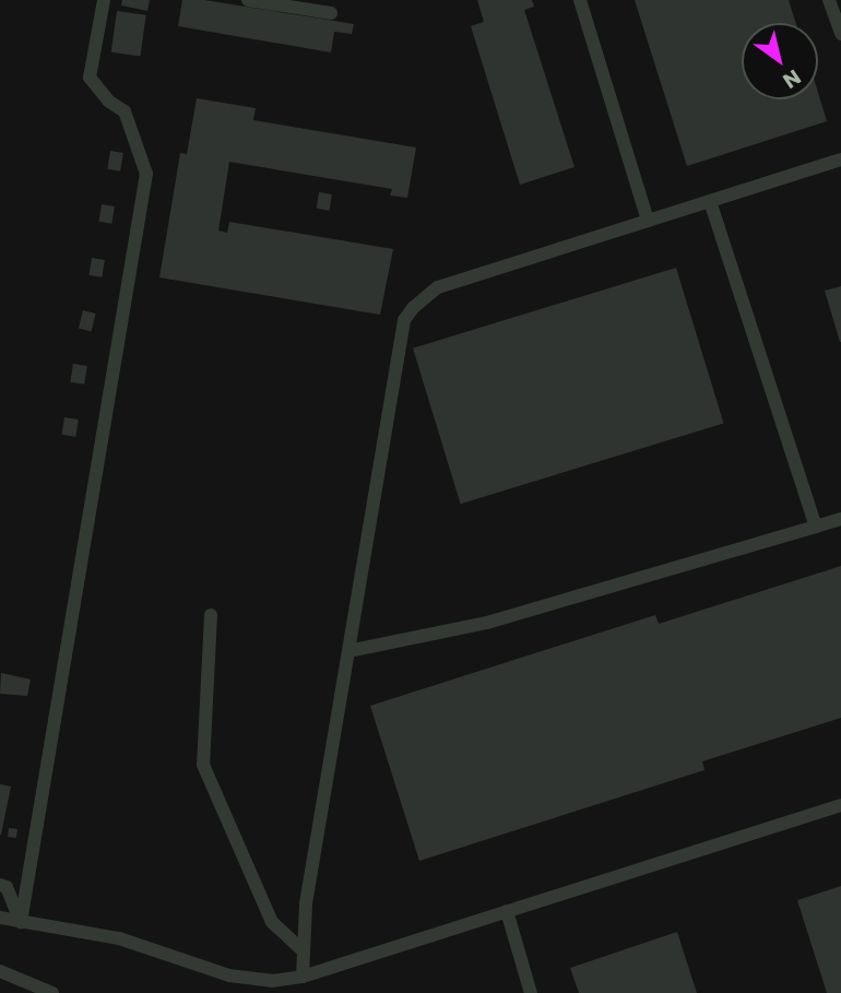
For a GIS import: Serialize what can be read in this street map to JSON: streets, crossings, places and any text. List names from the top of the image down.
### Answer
{
  "north": "bottom right"
}
